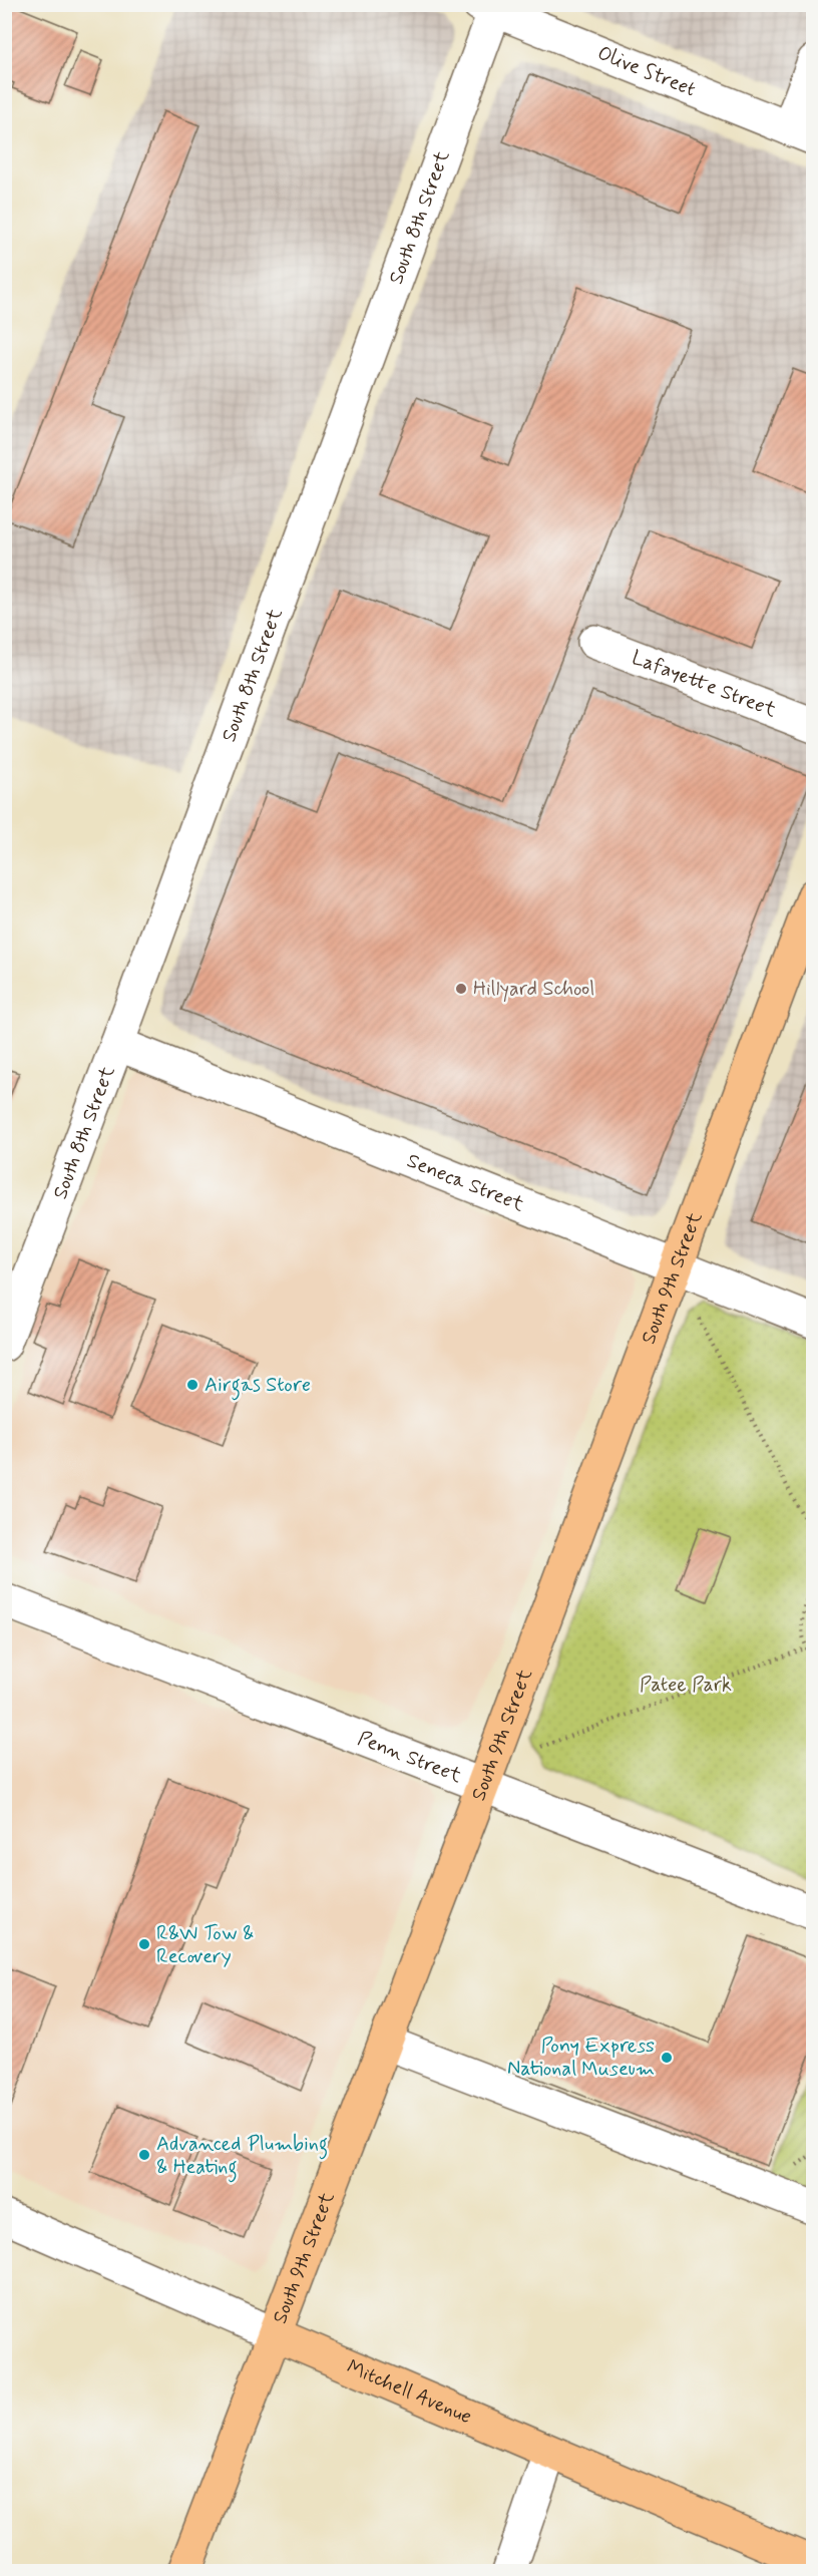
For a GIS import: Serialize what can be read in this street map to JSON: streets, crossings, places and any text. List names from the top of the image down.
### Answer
{
  "streets": {
    "main road": ["South 9th Street", "Mitchell Avenue"],
    "street": [
      "Olive Street",
      "South 8th Street",
      "Lafayette Street",
      "Seneca Street",
      "Penn Street"
    ]
  },
  "crossings": [
    ["Olive Street", "South 8th Street"],
    ["South 8th Street", "Seneca Street"],
    ["Seneca Street", "South 9th Street"],
    ["South 9th Street", "Penn Street"],
    ["South 9th Street", "Mitchell Avenue"]
  ],
  "parks": ["Patee Park"],
  "places": [
    "Hillyard School",
    "Airgas Store",
    "R&W Tow & Recovery",
    "Pony Express National Museum",
    "Advanced Plumbing & Heating"
  ]
}
